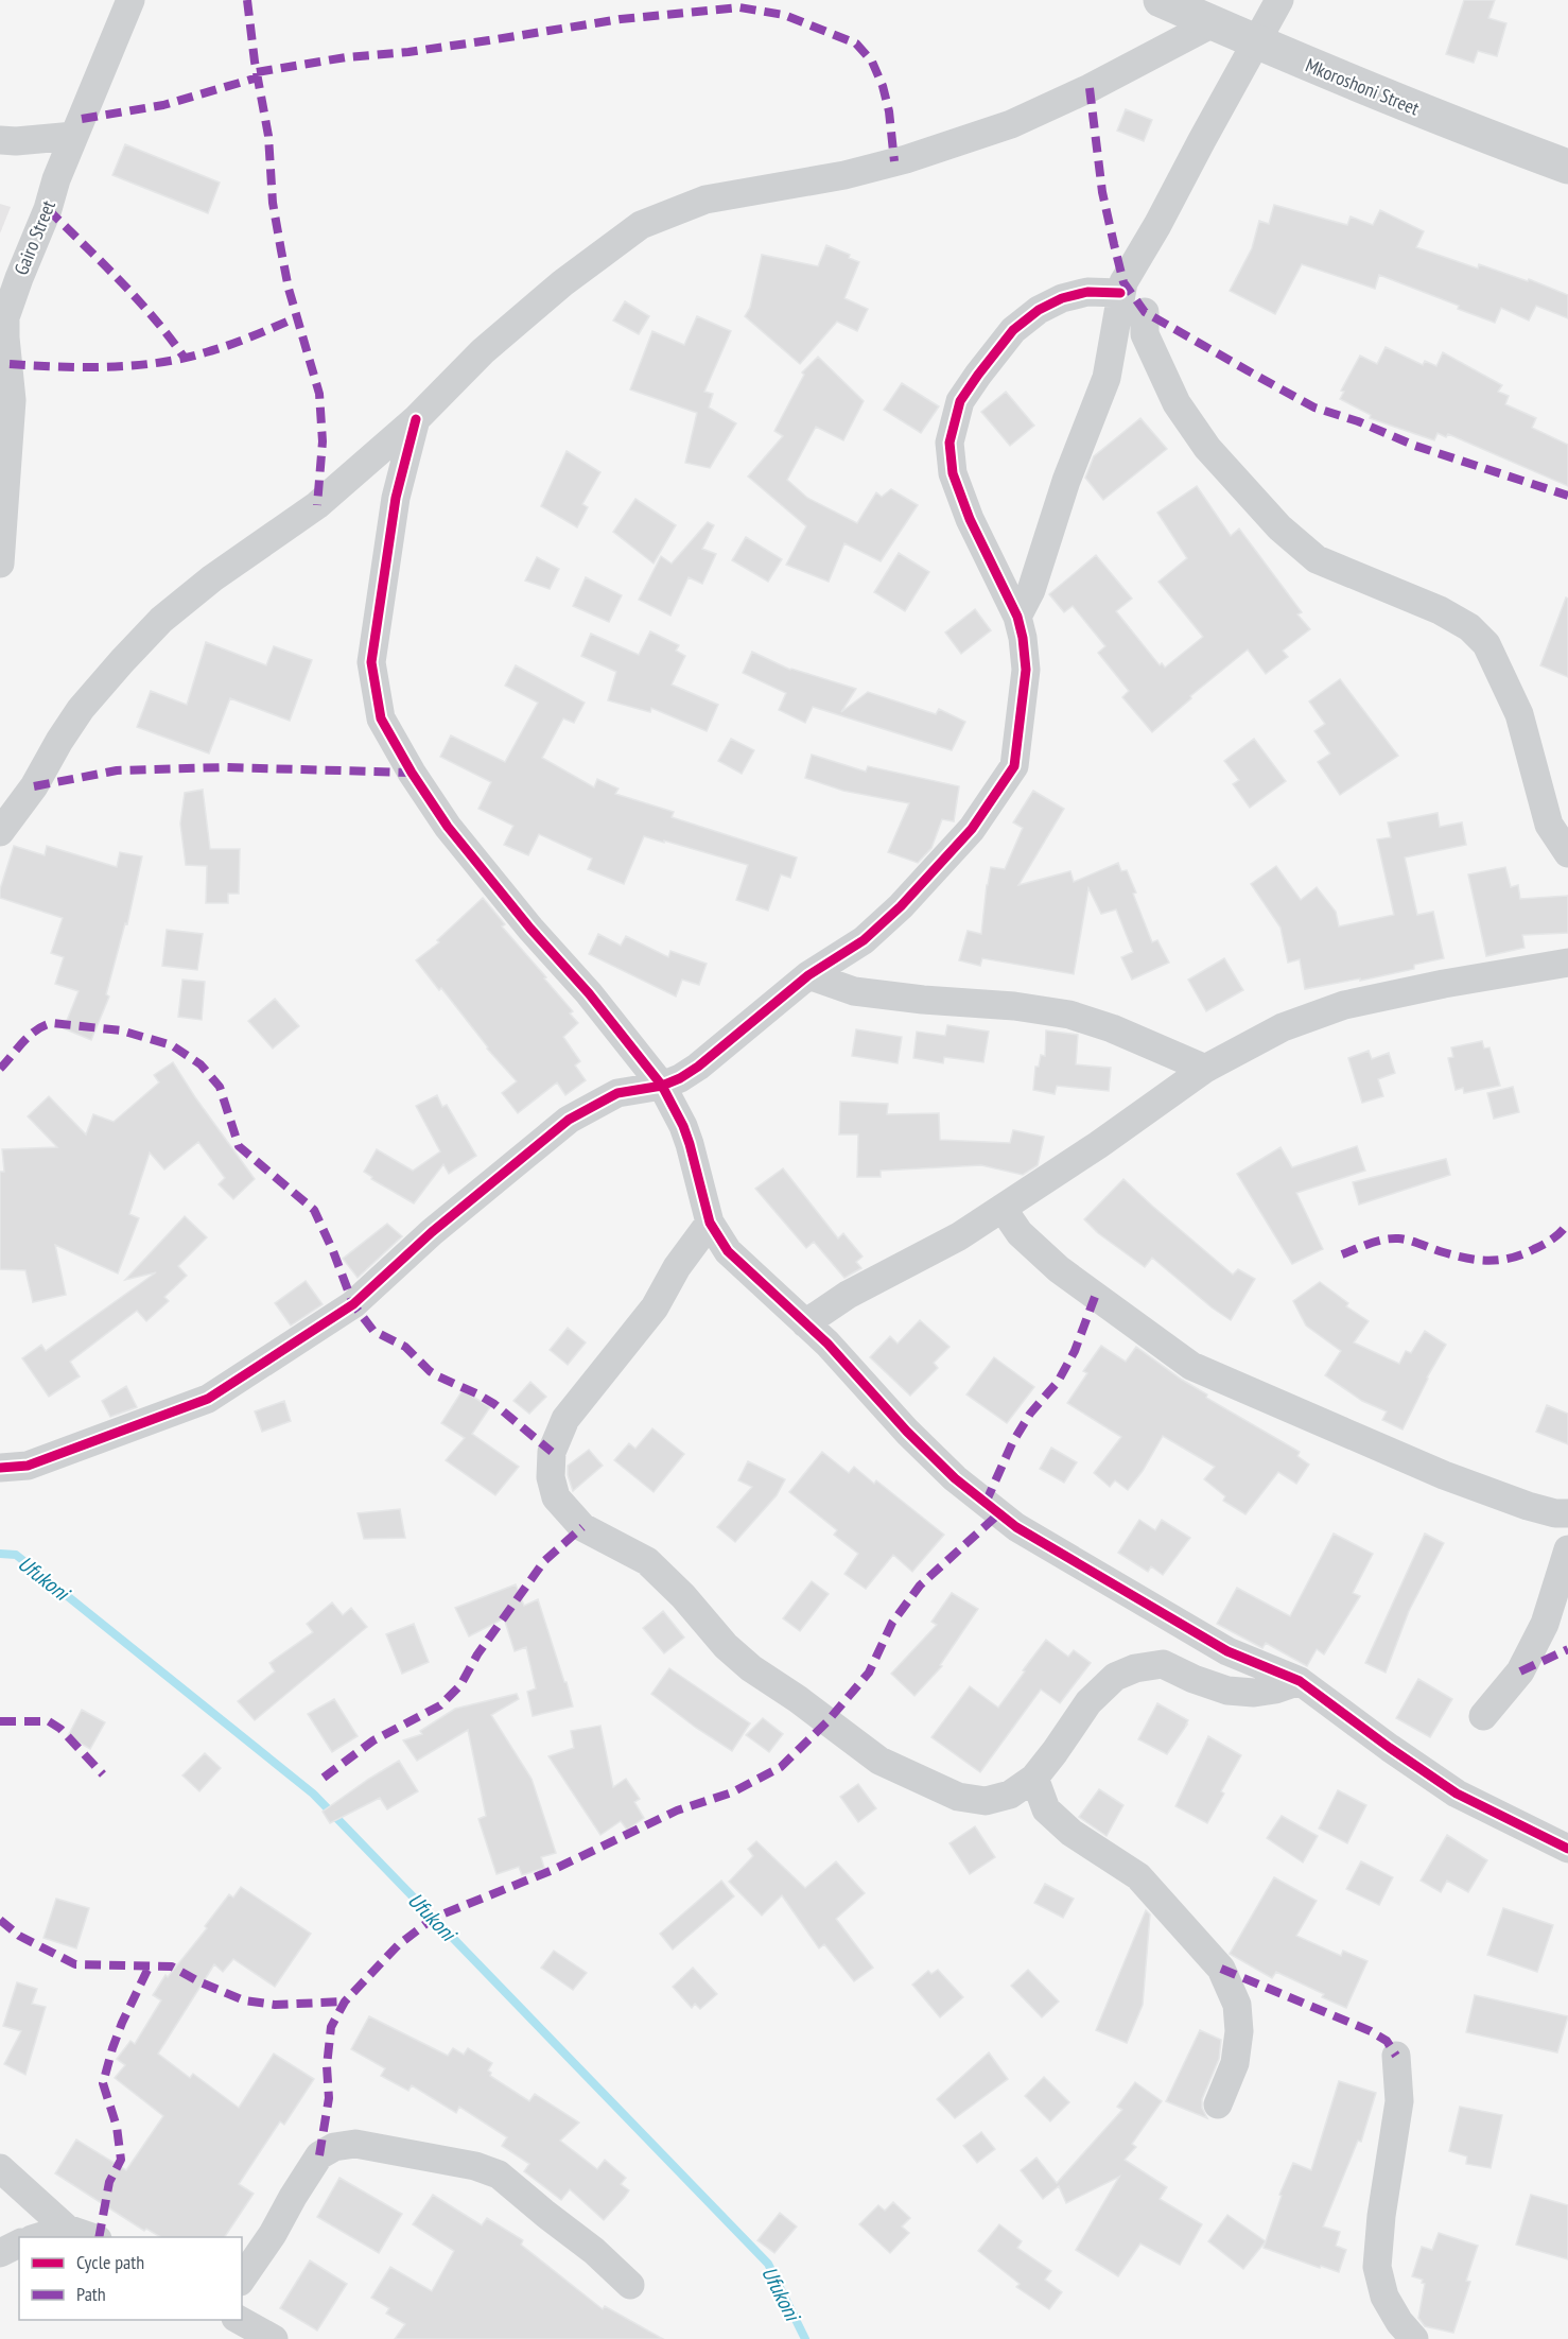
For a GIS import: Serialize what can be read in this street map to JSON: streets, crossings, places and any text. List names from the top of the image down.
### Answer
{
  "streets": {
    "street": ["Mkoroshoni Street", "Gairo Street"]
  },
  "water": ["Ufukoni"],
  "legend": ["Cycle path", "Path"]
}
